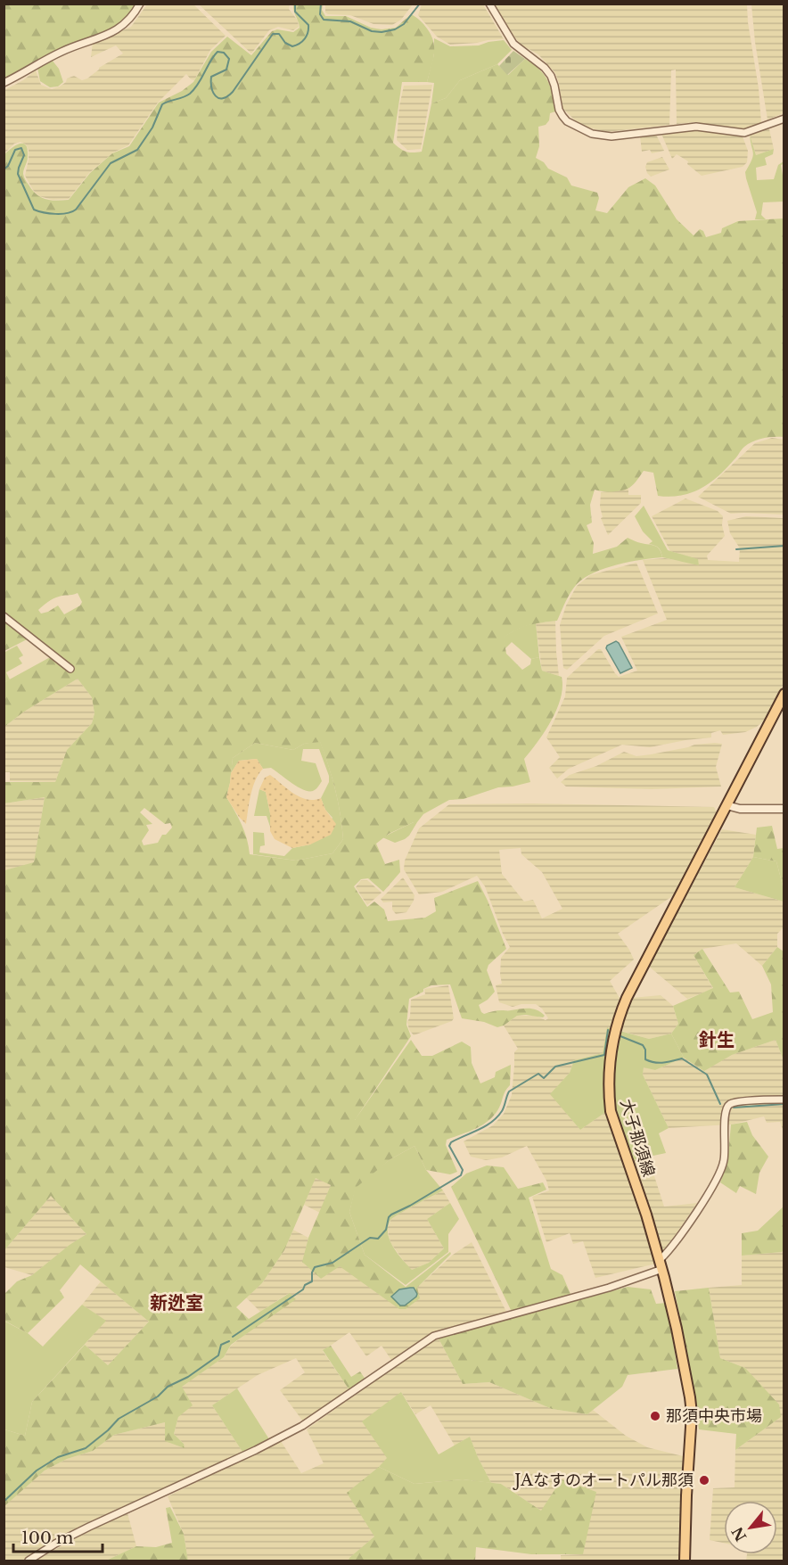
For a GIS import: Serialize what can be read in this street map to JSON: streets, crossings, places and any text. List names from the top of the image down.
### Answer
{
  "streets": {
    "main road": ["大子那須線"]
  },
  "districts": ["針生", "新迯室"],
  "places": ["那須中央市場", "JAなすのオートパル那須"],
  "scale_bar": "100 m",
  "north": "bottom left"
}
